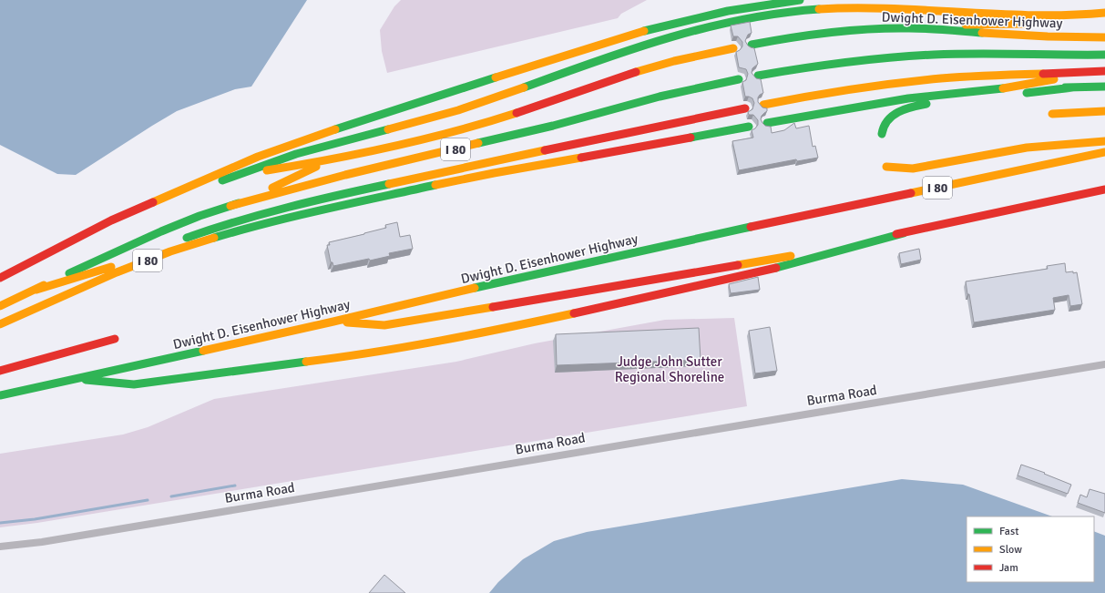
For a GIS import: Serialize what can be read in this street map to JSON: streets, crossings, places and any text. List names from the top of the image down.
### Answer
{
  "streets": {
    "highway": ["Dwight D. Eisenhower Highway", "I 80"],
    "street": ["Burma Road"]
  },
  "parks": ["Judge John Sutter Regional Shoreline"],
  "legend": ["Fast", "Slow", "Jam"]
}
